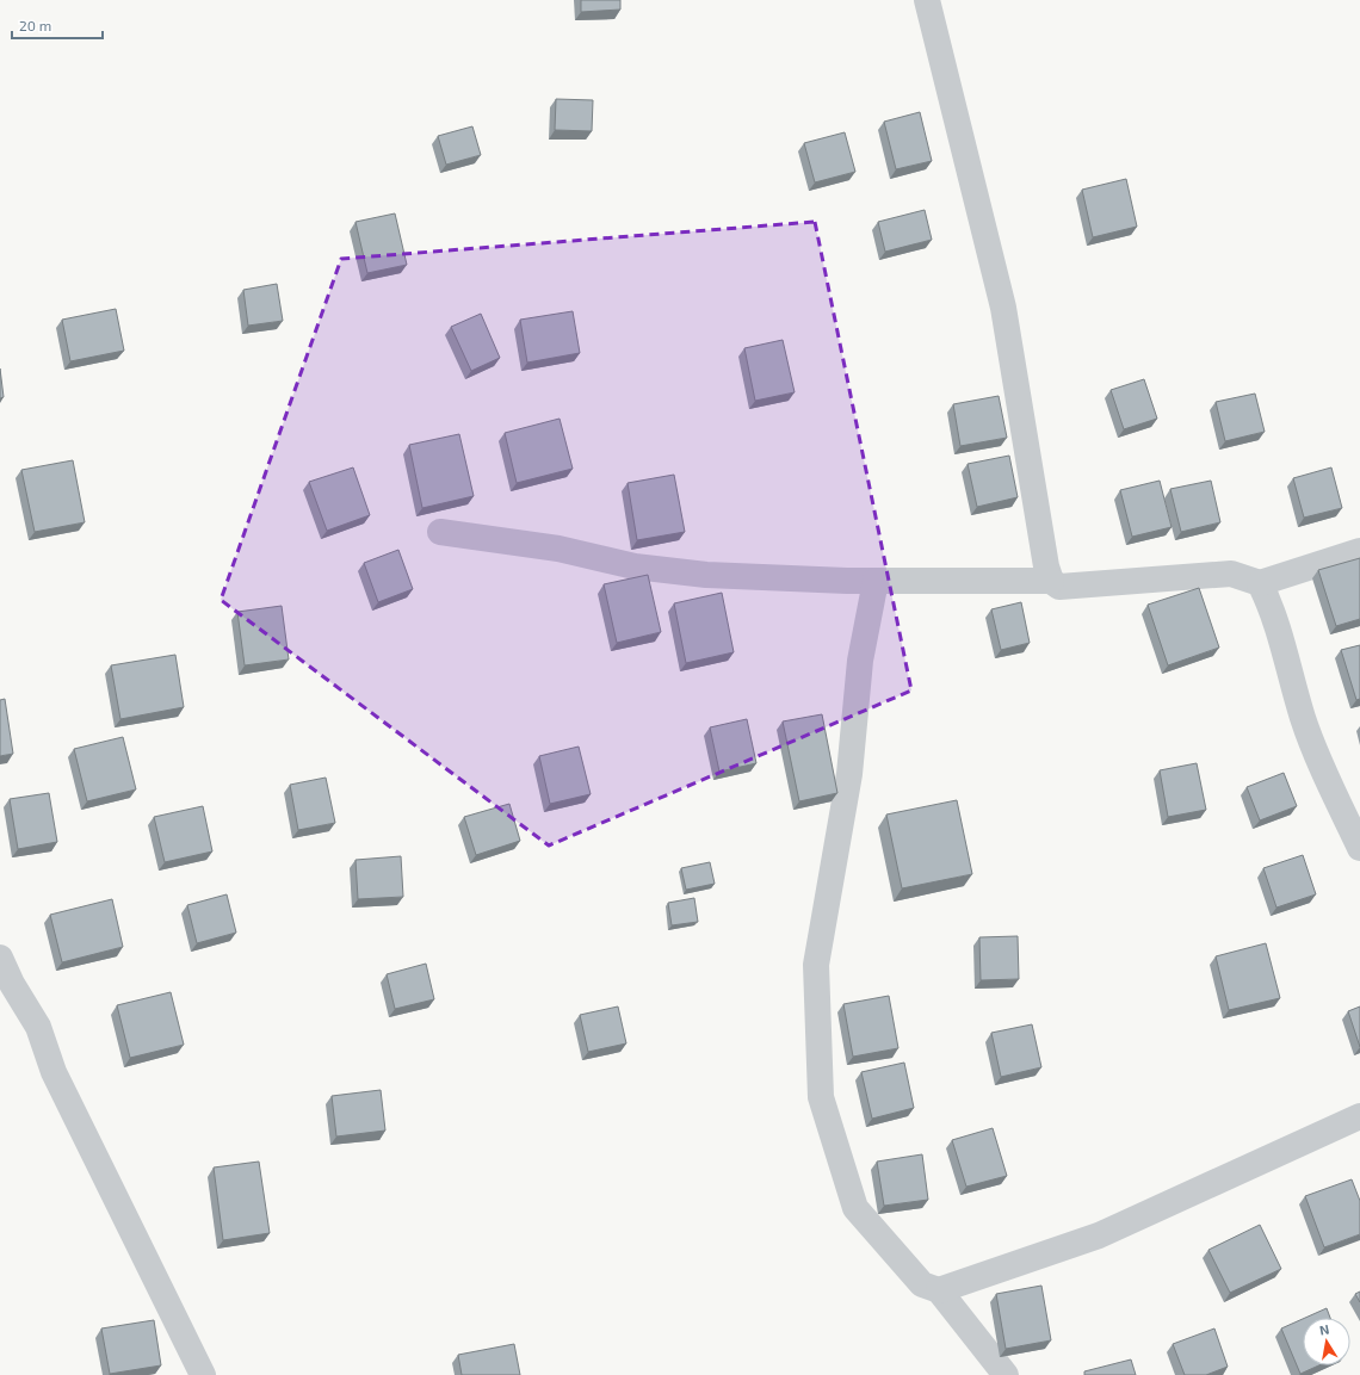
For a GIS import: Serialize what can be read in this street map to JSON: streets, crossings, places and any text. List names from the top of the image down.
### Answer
{
  "scale_bar": "20 m",
  "north": "top"
}
